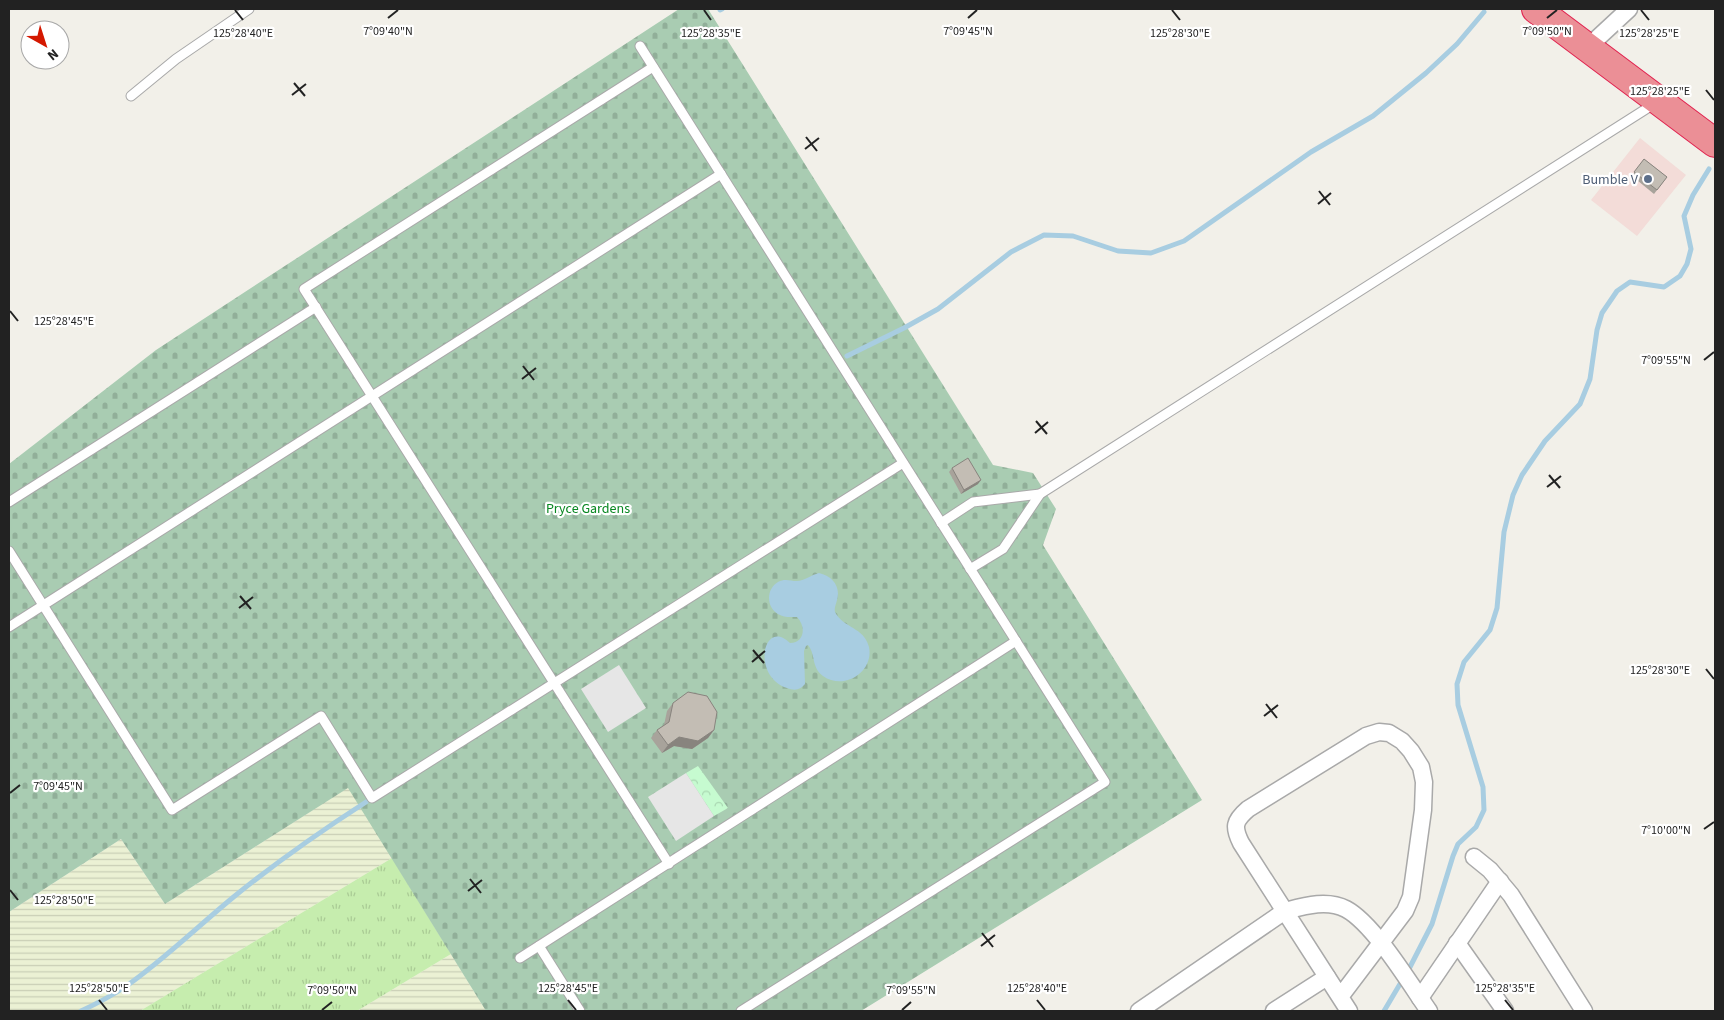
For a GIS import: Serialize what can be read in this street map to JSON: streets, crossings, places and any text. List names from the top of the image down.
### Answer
{
  "parks": ["Pryce Gardens"],
  "places": ["Bumble V"],
  "north": "bottom right",
  "coordinates": [
    "7°09'40\"N",
    "7°09'45\"N",
    "7°09'50\"N",
    "125°28'35\"E",
    "125°28'30\"E",
    "125°28'40\"E",
    "125°28'25\"E",
    "125°28'45\"E",
    "7°09'55\"N",
    "7°10'00\"N",
    "125°28'50\"E"
  ]
}
